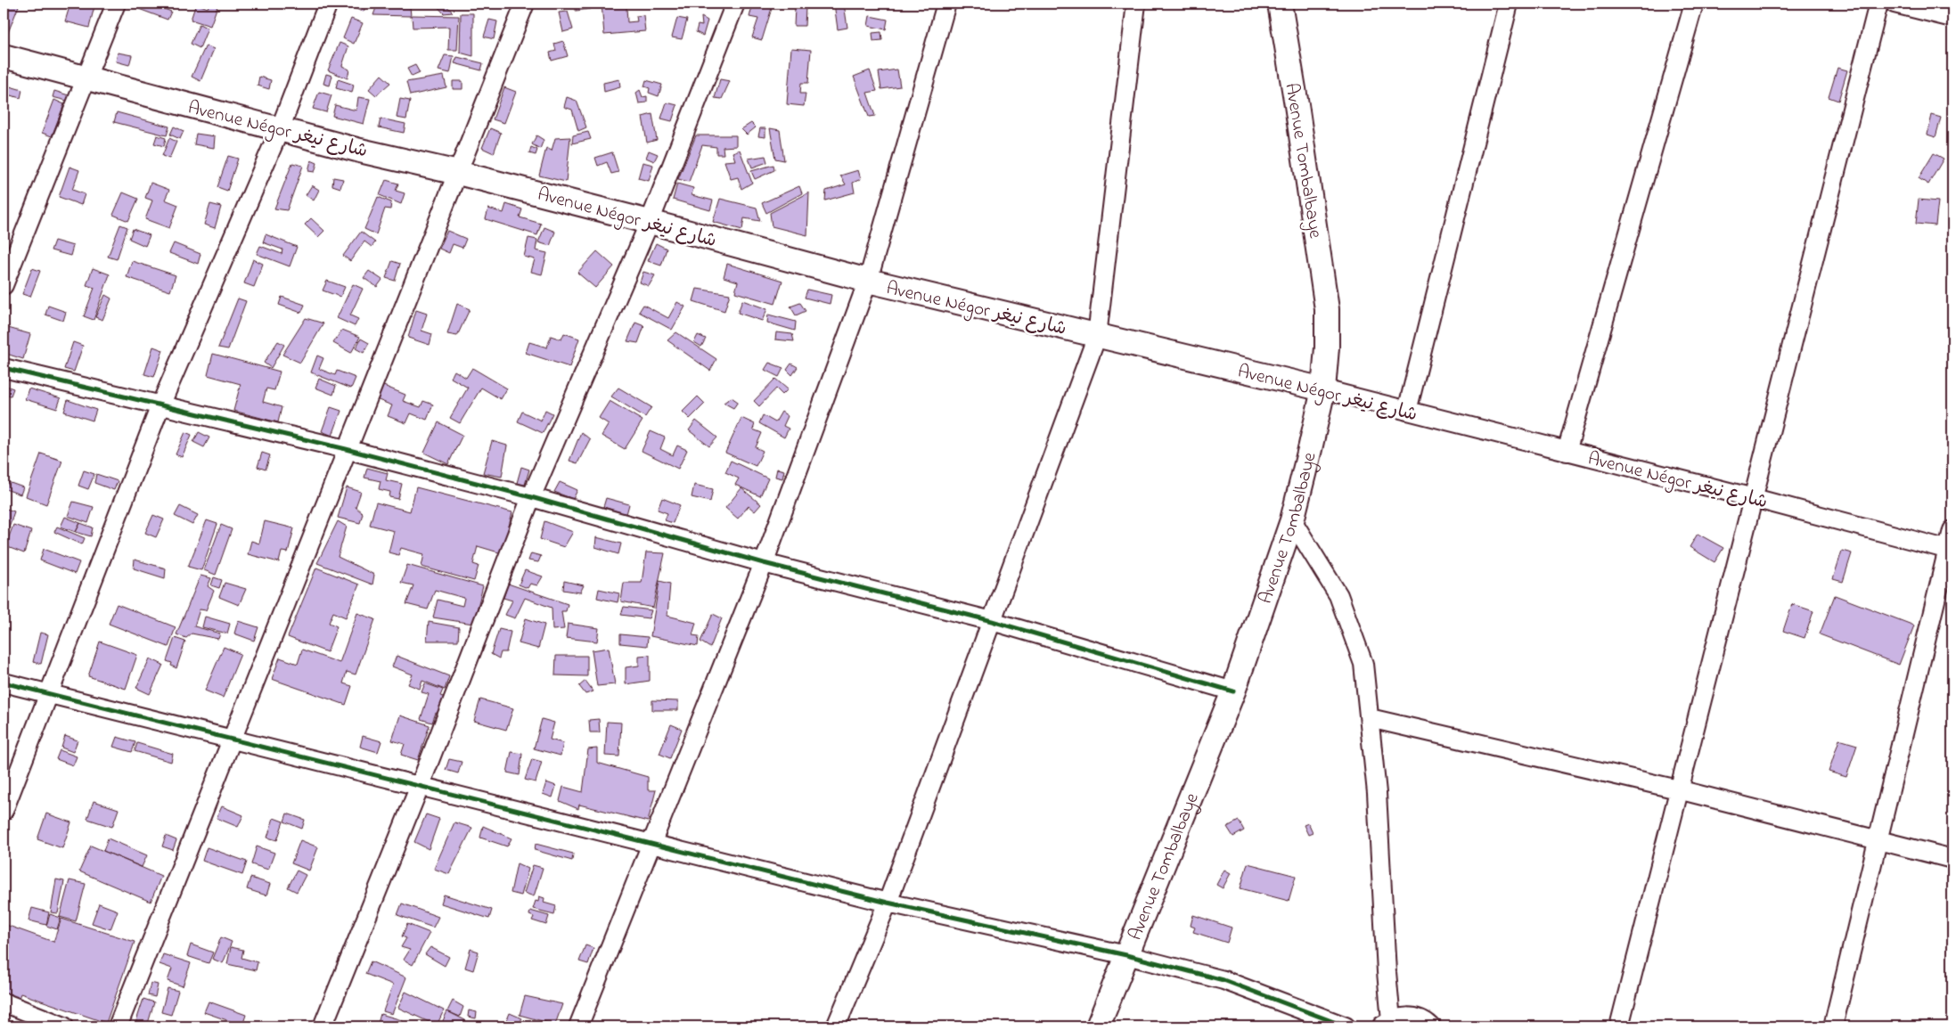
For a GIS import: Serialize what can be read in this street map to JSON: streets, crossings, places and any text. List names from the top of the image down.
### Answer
{
  "streets": {
    "main road": ["Avenue Négor شارع نيغر", "Avenue Tombalbaye"]
  },
  "crossings": [
    ["Avenue Négor شارع نيغر", "Avenue Tombalbaye"]
  ]
}
